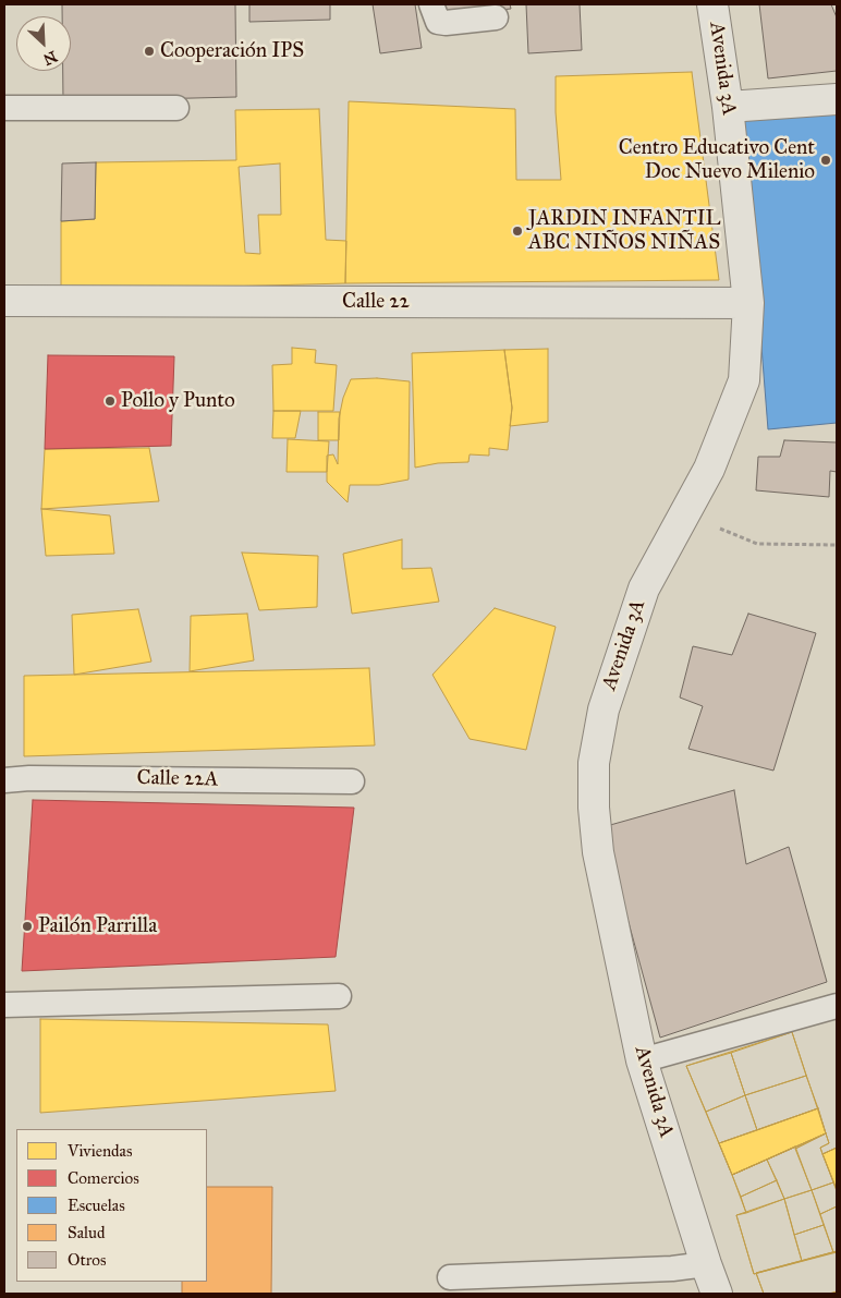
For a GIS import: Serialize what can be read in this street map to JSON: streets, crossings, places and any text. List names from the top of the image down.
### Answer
{
  "streets": {
    "street": ["Avenida 3A", "Calle 22"],
    "lane": ["Calle 22A"]
  },
  "crossings": [
    ["Avenida 3A", "Calle 22"]
  ],
  "places": [
    "Cooperación IPS",
    "Centro Educativo Cent Doc Nuevo Milenio",
    "JARDIN INFANTIL ABC NIÑOS NIÑAS",
    "Pollo y Punto",
    "Pailón Parrilla"
  ],
  "legend": [
    "Viviendas",
    "Comercios",
    "Escuelas",
    "Salud",
    "Otros"
  ],
  "north": "bottom right"
}
